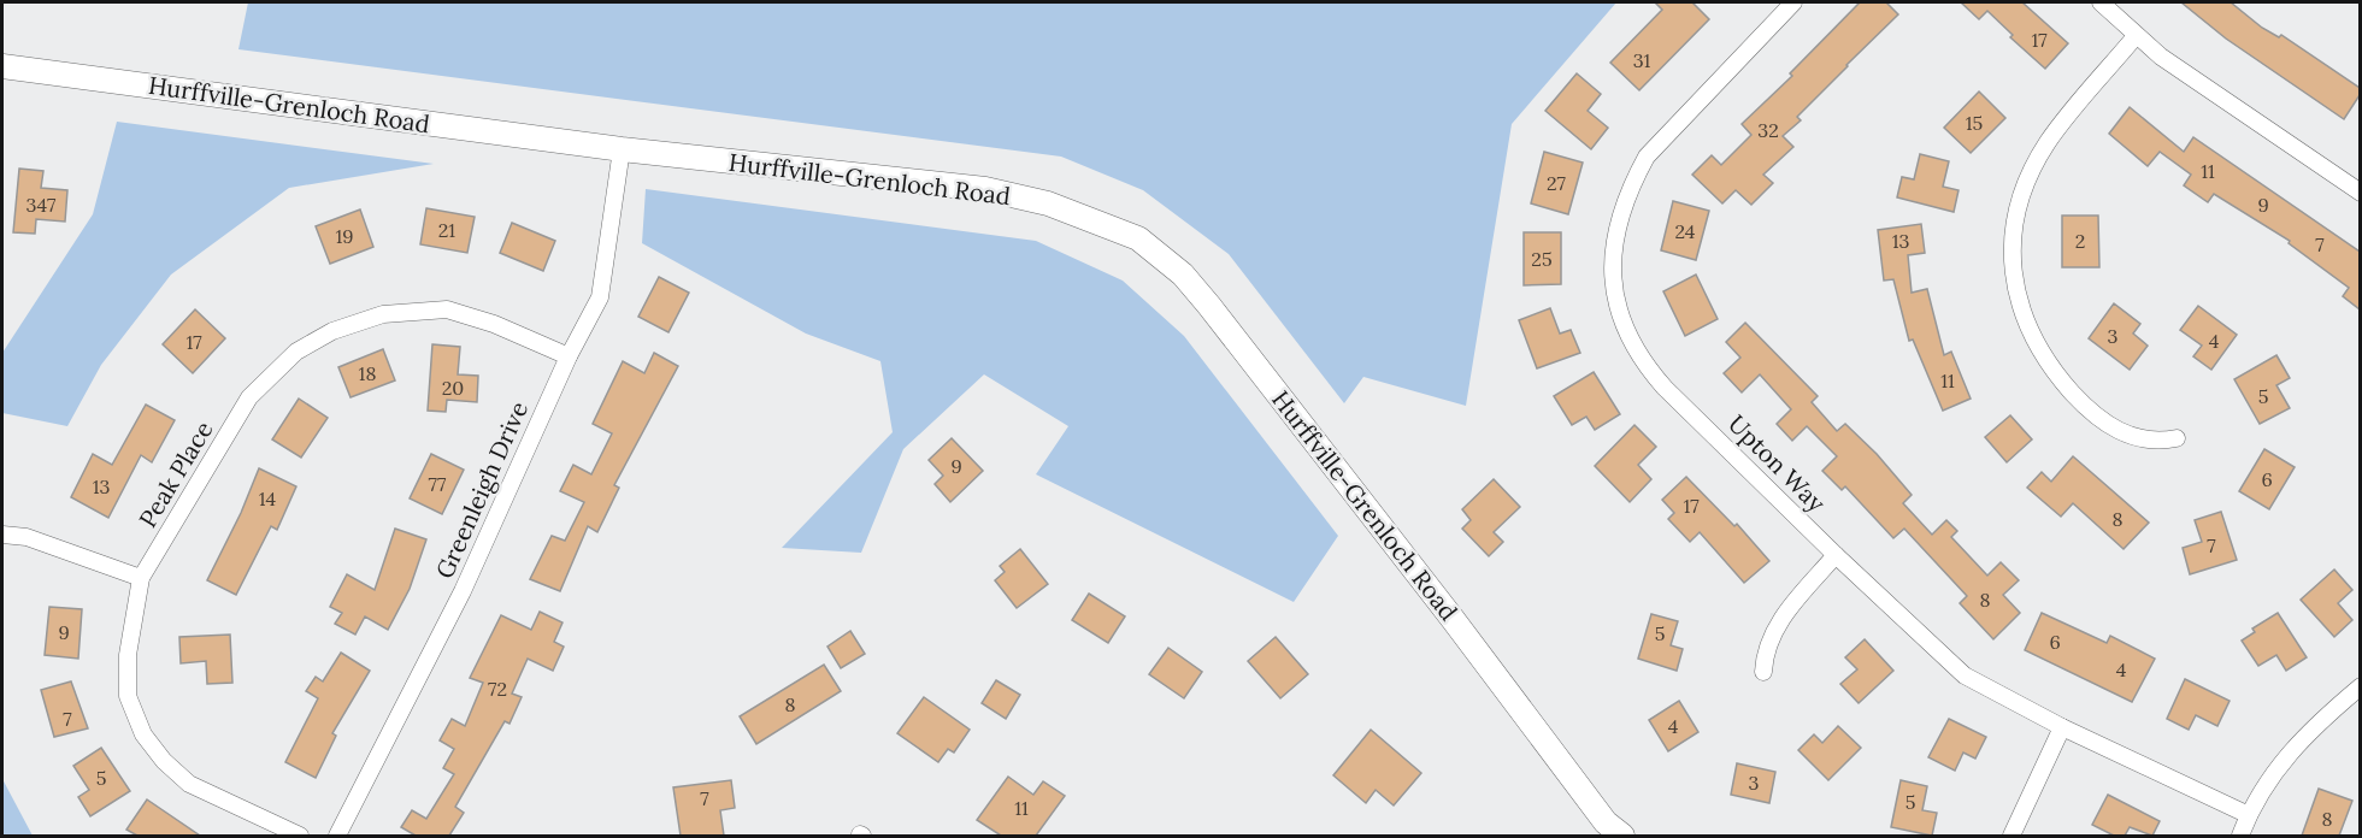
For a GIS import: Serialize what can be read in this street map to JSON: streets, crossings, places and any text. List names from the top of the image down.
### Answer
{
  "streets": {
    "main road": ["Hurffville-Grenloch Road"],
    "street": ["Upton Way", "Peak Place", "Greenleigh Drive"]
  },
  "crossings": [
    ["Hurffville-Grenloch Road", "Greenleigh Drive"],
    ["Peak Place", "Greenleigh Drive"]
  ],
  "house_numbers": [
    "17",
    "31",
    "15",
    "32",
    "11",
    "27",
    "347",
    "9",
    "21",
    "24",
    "19",
    "13",
    "2",
    "7",
    "25",
    "3",
    "4",
    "17",
    "18",
    "11",
    "20",
    "5",
    "9",
    "6",
    "77",
    "13",
    "14",
    "17",
    "8",
    "7",
    "8",
    "9",
    "5",
    "6",
    "4",
    "72",
    "8",
    "7",
    "4",
    "5",
    "3",
    "7",
    "5",
    "11",
    "8"
  ]
}
